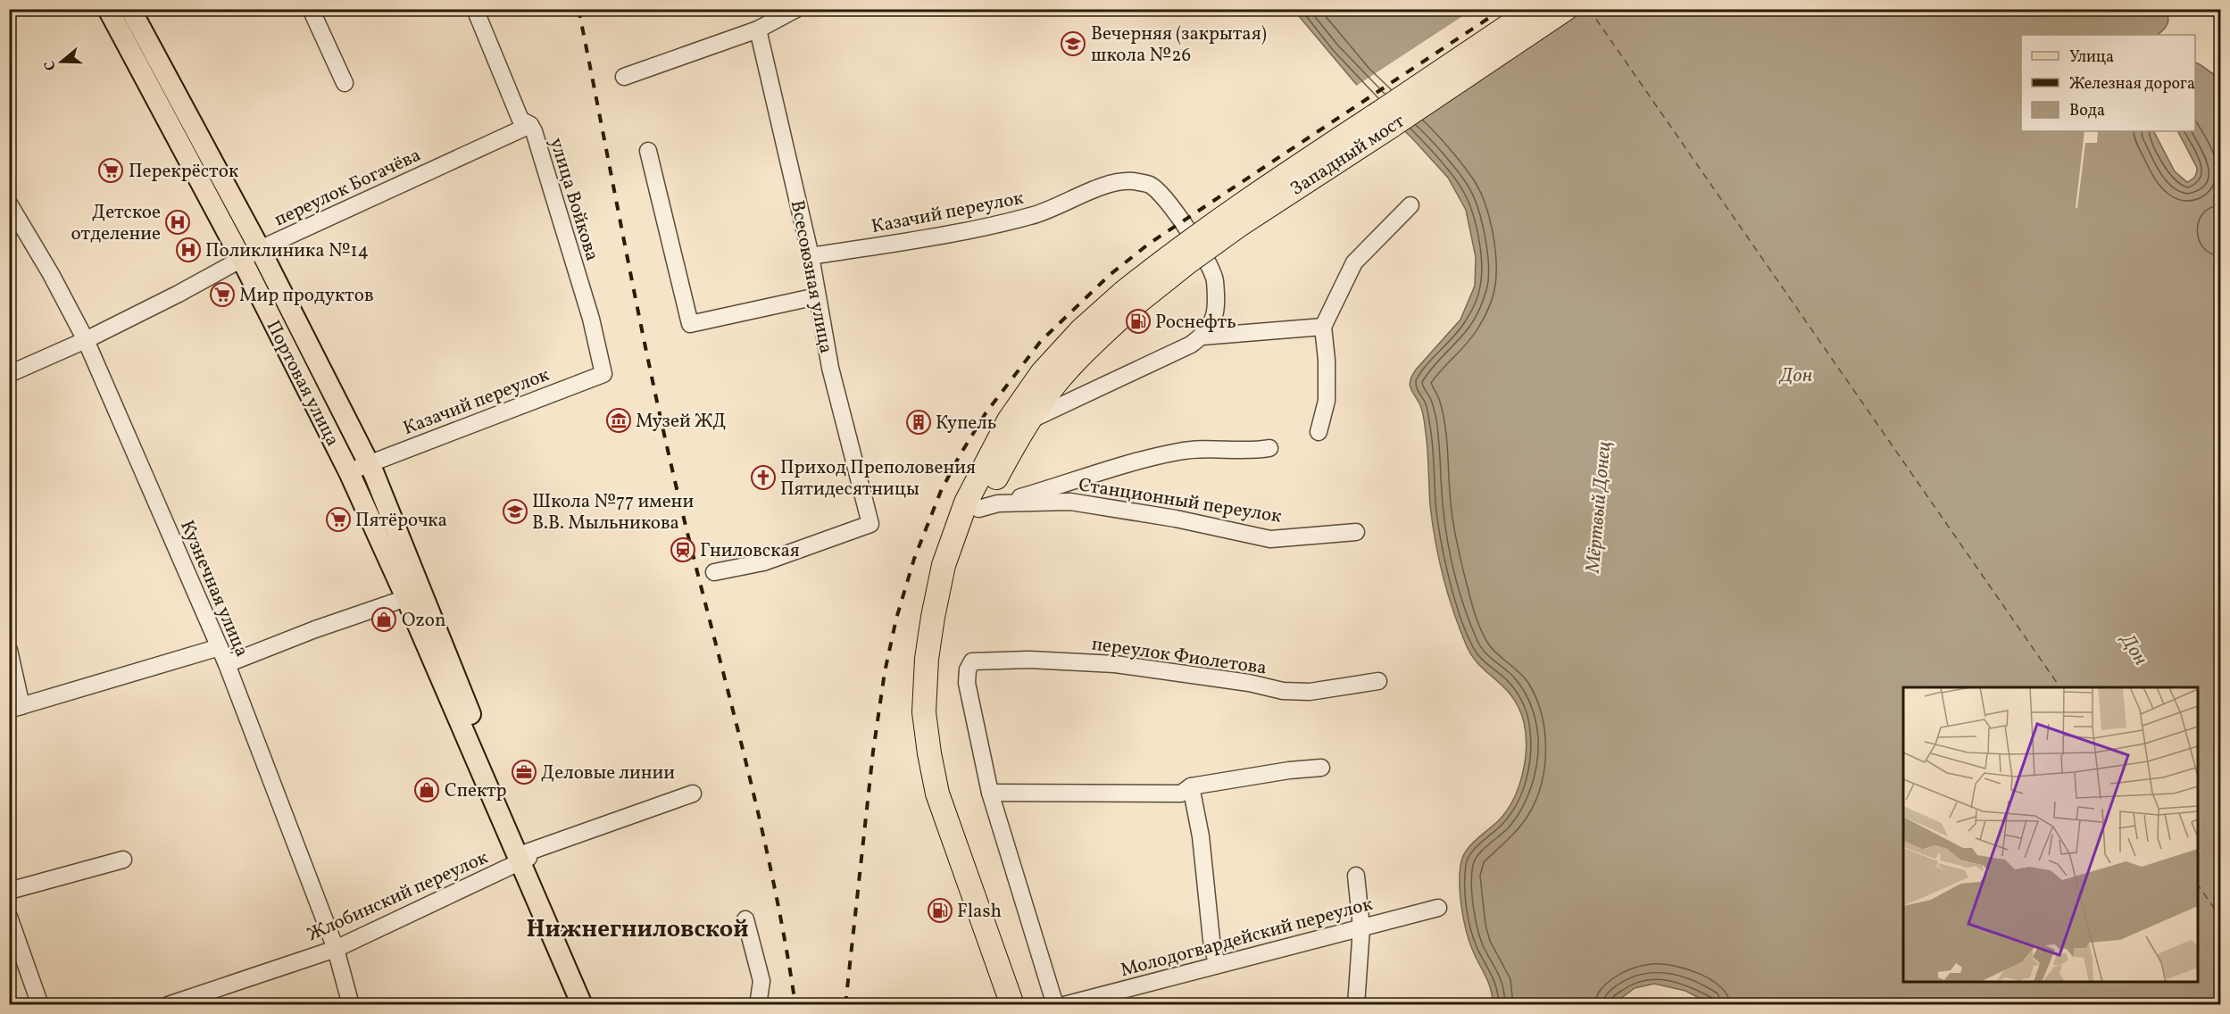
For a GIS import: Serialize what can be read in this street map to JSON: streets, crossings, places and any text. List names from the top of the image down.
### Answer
{
  "streets": {
    "highway": ["Западный мост"],
    "main road": ["Портовая улица"],
    "street": [
      "переулок Богачёва",
      "улица Войкова",
      "Казачий переулок",
      "Всесоюзная улица",
      "Станционный переулок",
      "Кузнечная улица",
      "переулок Фиолетова",
      "Жлобинский переулок",
      "Молодогвардейский переулок"
    ]
  },
  "crossings": [
    ["переулок Богачёва", "улица Войкова"],
    ["переулок Богачёва", "Портовая улица"],
    ["переулок Богачёва", "Кузнечная улица"],
    ["улица Войкова", "Казачий переулок"],
    ["Казачий переулок", "Всесоюзная улица"],
    ["Казачий переулок", "Портовая улица"],
    ["Портовая улица", "Жлобинский переулок"],
    ["Кузнечная улица", "Жлобинский переулок"]
  ],
  "districts": ["Нижнегниловской"],
  "water": ["Дон", "Мёртвый Донец"],
  "places": {
    "school or university": ["Вечерняя (закрытая) школа №26", "Школа №77 имени В.В. Мыльникова"],
    "supermarket": ["Перекрёсток", "Мир продуктов", "Пятёрочка"],
    "hospital": ["Детское отделение", "Поликлиника №14"],
    "fuel station": ["Роснефть", "Flash"],
    "museum": ["Музей ЖД"],
    "building": ["Купель"],
    "church": ["Приход Преполовения Пятидесятницы"],
    "station": ["Гниловская"],
    "shop": ["Ozon", "Спектр"],
    "office": ["Деловые линии"]
  },
  "legend": ["Улица", "Железная дорога", "Вода"],
  "north": "left"
}
